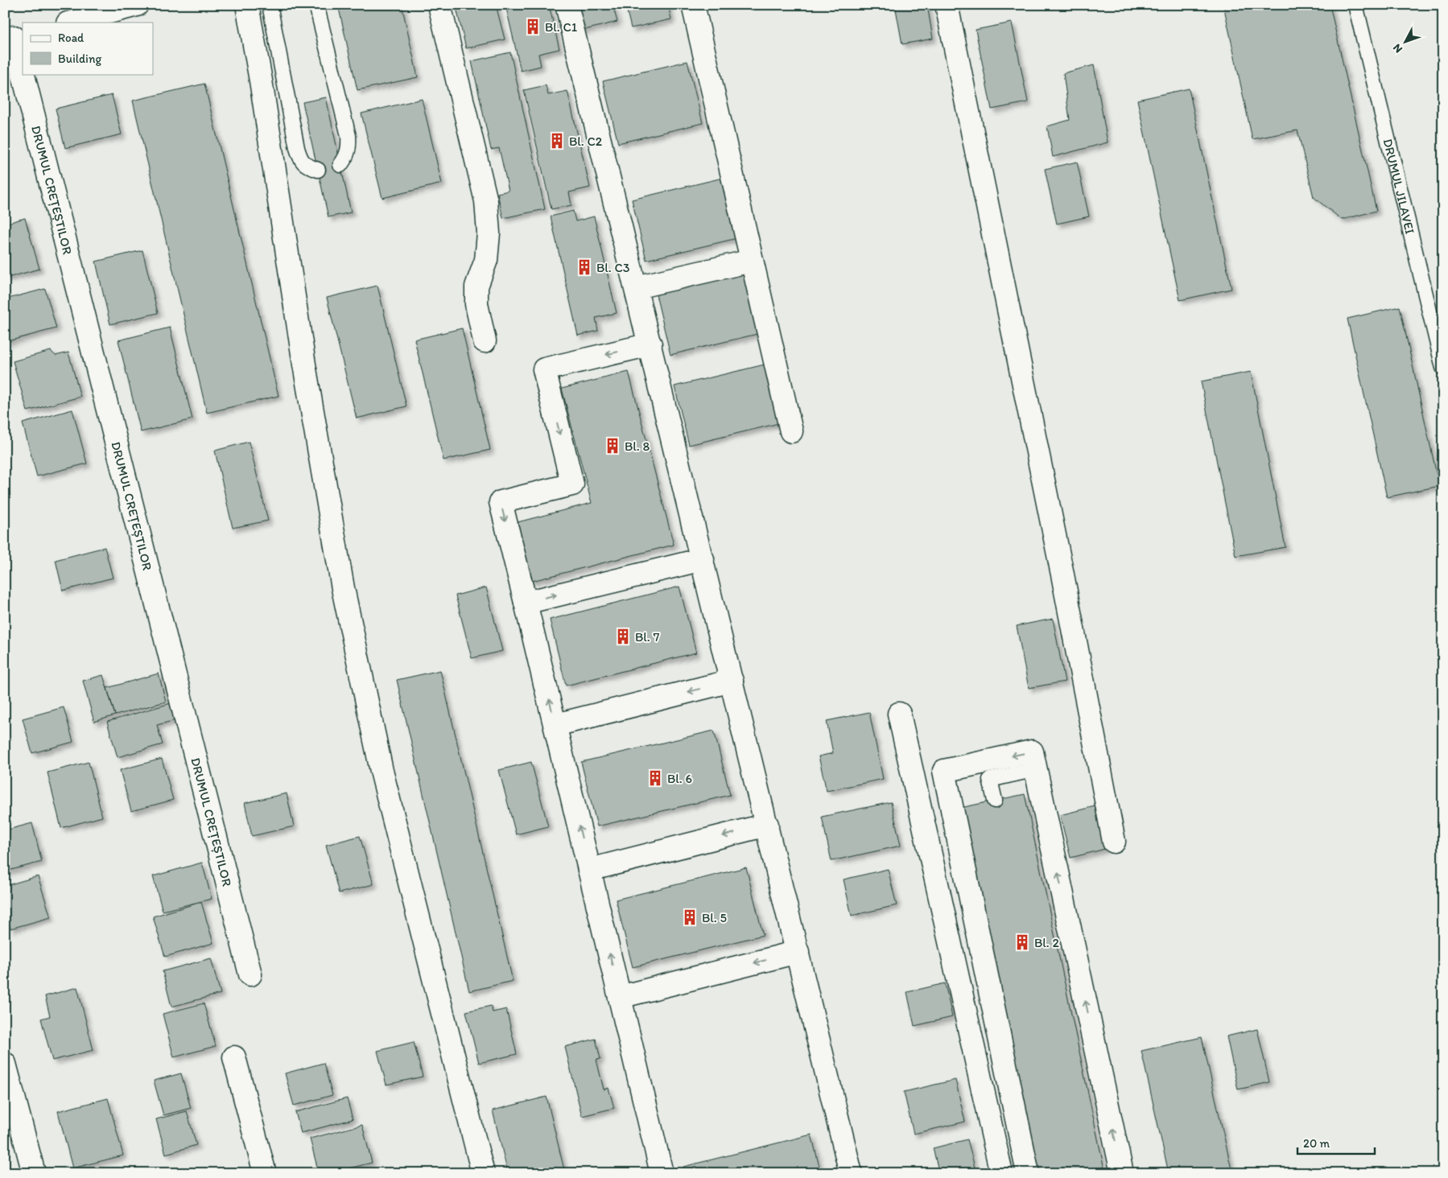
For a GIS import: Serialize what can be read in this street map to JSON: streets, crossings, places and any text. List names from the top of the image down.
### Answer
{
  "streets": {
    "street": ["DRUMUL CREȚEȘTILOR"],
    "lane": ["DRUMUL JILAVEI"]
  },
  "places": {
    "building": [
      "Bl. C1",
      "Bl. C2",
      "Bl. C3",
      "Bl. 8",
      "Bl. 7",
      "Bl. 6",
      "Bl. 5",
      "Bl. 2"
    ]
  },
  "legend": ["Road", "Building"],
  "scale_bar": "20 m",
  "north": "bottom left"
}
